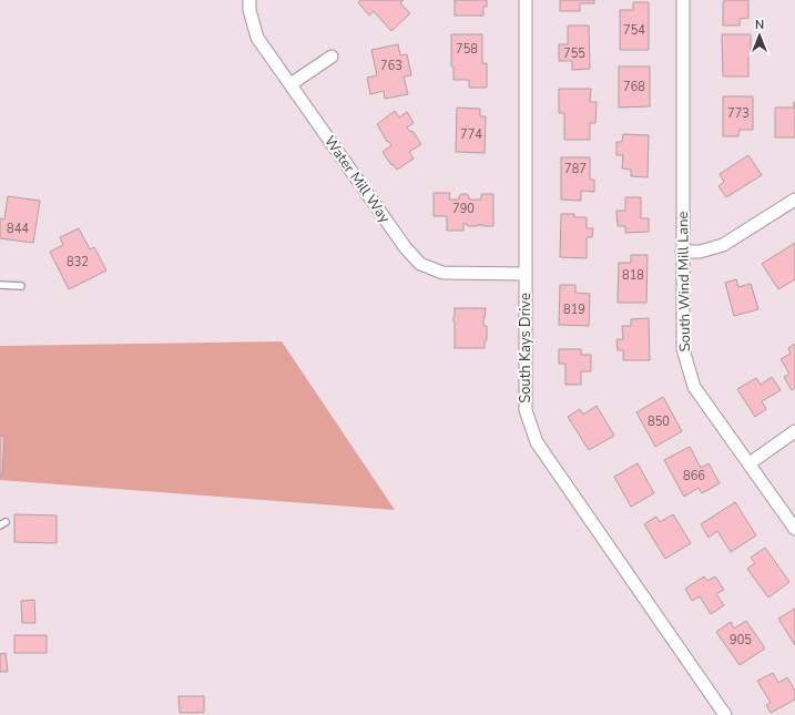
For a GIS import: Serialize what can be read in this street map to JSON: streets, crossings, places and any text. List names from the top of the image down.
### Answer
{
  "streets": {
    "street": ["Water Mill Way", "South Wind Mill Lane", "South Kays Drive"]
  },
  "crossings": [
    ["Water Mill Way", "South Kays Drive"]
  ],
  "house_numbers": [
    "754",
    "758",
    "755",
    "763",
    "768",
    "773",
    "774",
    "787",
    "790",
    "844",
    "832",
    "818",
    "819",
    "850",
    "866",
    "905"
  ],
  "north": "top"
}
